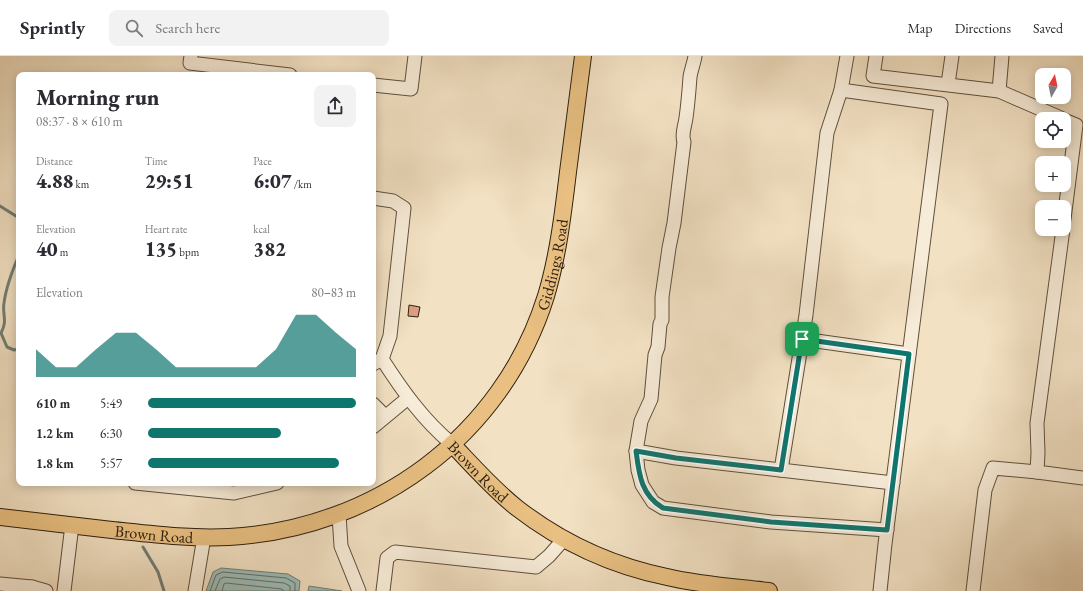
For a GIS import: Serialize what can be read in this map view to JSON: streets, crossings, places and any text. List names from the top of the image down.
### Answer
{
  "streets": {
    "main road": ["Giddings Road", "Brown Road"]
  },
  "crossings": [
    ["Giddings Road", "Brown Road"]
  ],
  "north": "top",
  "page": {
    "header": "Sprintly",
    "search": "Search here",
    "nav": ["Map", "Directions", "Saved"],
    "map_buttons": ["+", "−"],
    "heading": ["Morning run", "08:37 · 8 × 610 m"],
    "stats": [
      ["Distance", "4.88 km"],
      ["Time", "29:51"],
      ["Pace", "6:07 /km"],
      ["Elevation", "40 m"],
      ["Heart rate", "135 bpm"],
      ["kcal", "382"]
    ],
    "chart": ["Elevation", "80–83 m"],
    "list": [
      {
        "name": "610 m",
        "note": "5:49"
      },
      {
        "name": "1.2 km",
        "note": "6:30"
      },
      {
        "name": "1.8 km",
        "note": "5:57"
      }
    ]
  }
}
